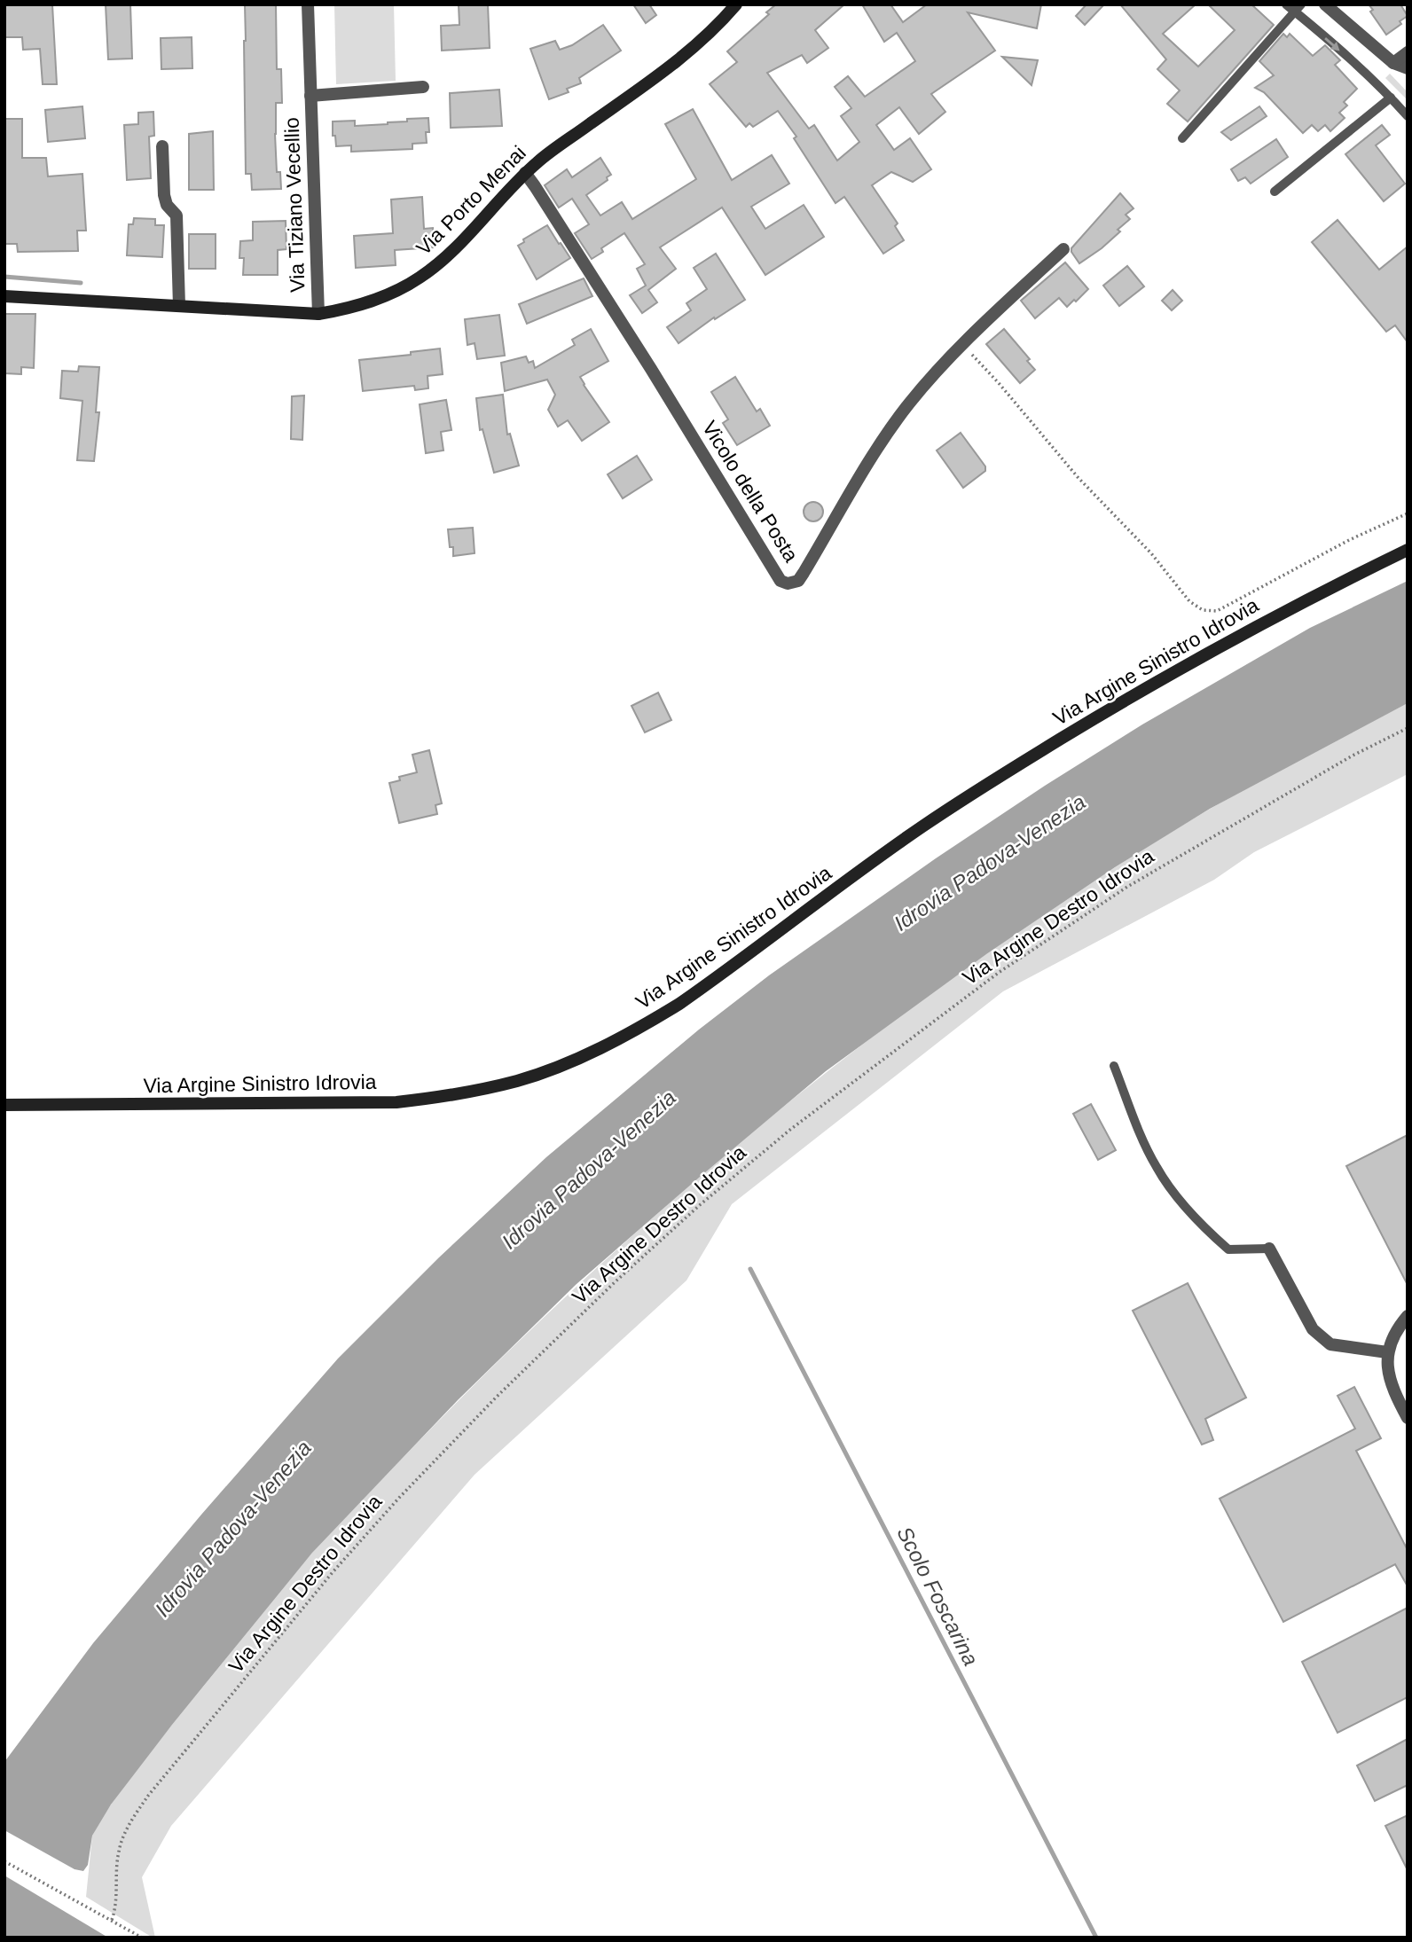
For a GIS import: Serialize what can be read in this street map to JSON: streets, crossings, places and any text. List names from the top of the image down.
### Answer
{
  "streets": {
    "main road": ["Via Porto Menai", "Via Argine Sinistro Idrovia"],
    "street": ["Via Tiziano Vecellio", "Vicolo della Posta"],
    "path": ["Via Argine Destro Idrovia"]
  },
  "crossings": [
    ["Via Porto Menai", "Via Tiziano Vecellio"],
    ["Via Porto Menai", "Vicolo della Posta"]
  ],
  "water": ["Idrovia Padova-Venezia", "Scolo Foscarina"]
}
